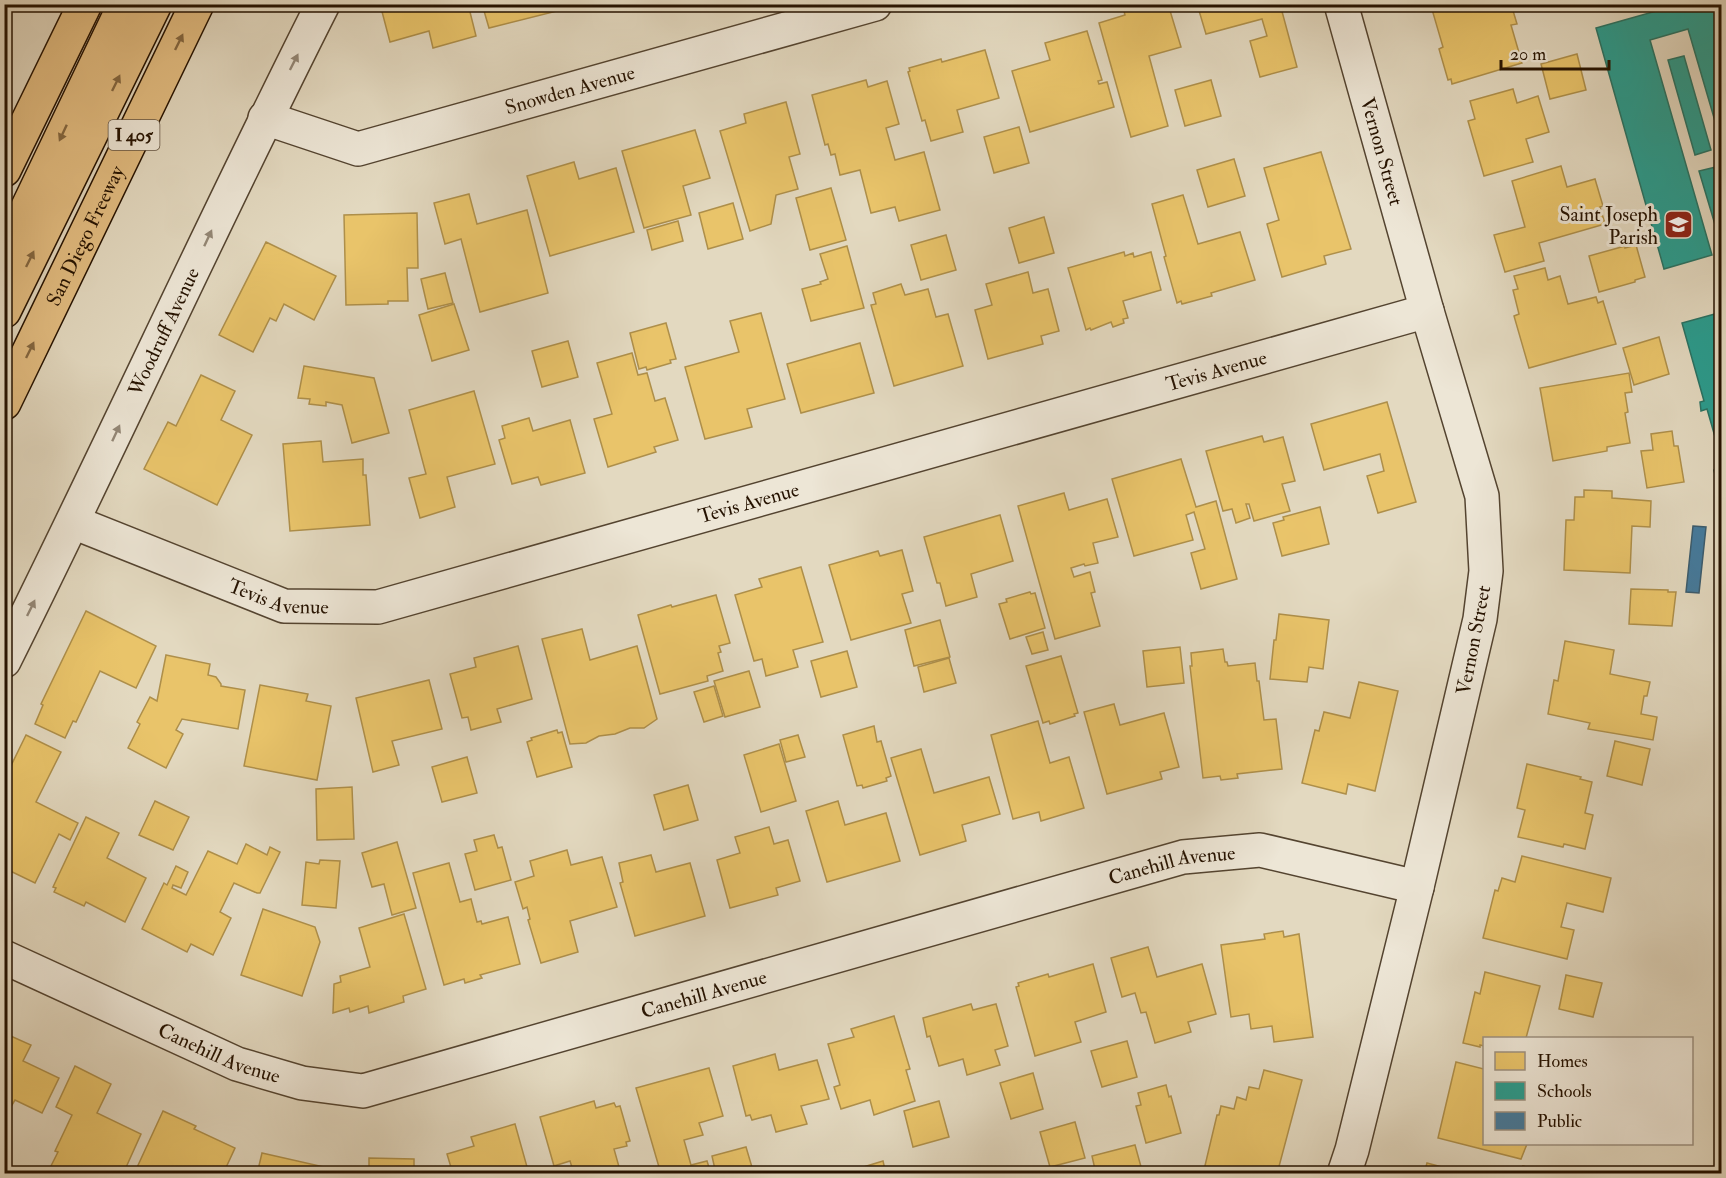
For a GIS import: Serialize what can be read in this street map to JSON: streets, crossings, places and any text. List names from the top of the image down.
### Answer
{
  "streets": {
    "highway": ["I 405", "San Diego Freeway"],
    "street": [
      "Snowden Avenue",
      "Vernon Street",
      "Woodruff Avenue",
      "Tevis Avenue",
      "Canehill Avenue"
    ]
  },
  "crossings": [
    ["Snowden Avenue", "Woodruff Avenue"],
    ["Vernon Street", "Tevis Avenue"],
    ["Vernon Street", "Canehill Avenue"],
    ["Woodruff Avenue", "Tevis Avenue"]
  ],
  "one_way": ["Woodruff Avenue"],
  "places": {
    "school or university": ["Saint Joseph Parish"]
  },
  "legend": ["Homes", "Schools", "Public"],
  "scale_bar": "20 m"
}
